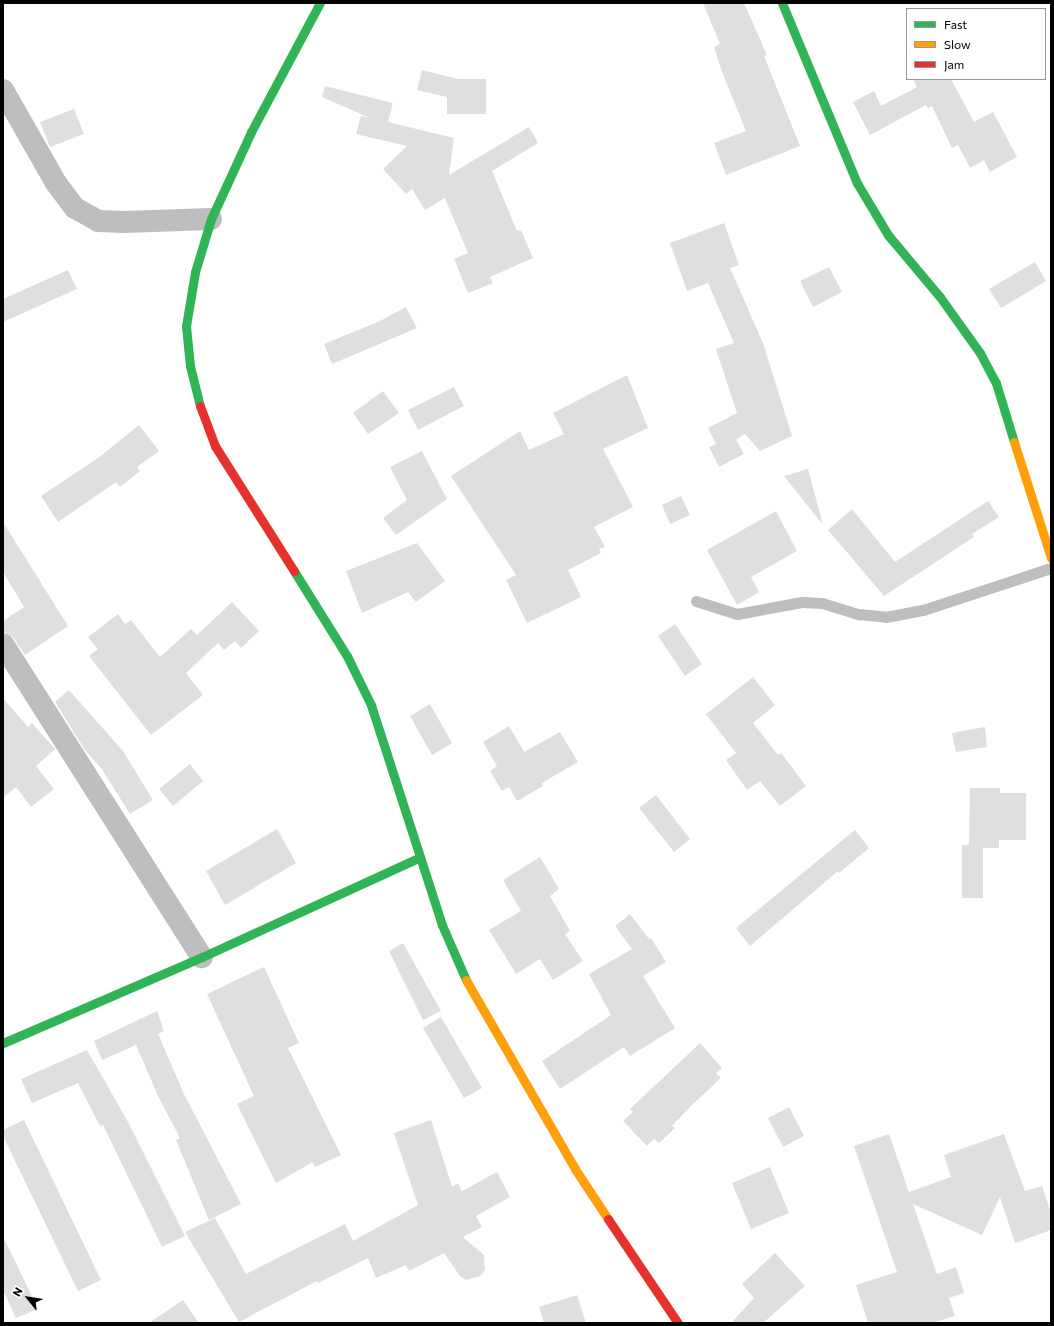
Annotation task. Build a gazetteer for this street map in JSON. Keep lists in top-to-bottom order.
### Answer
{
  "legend": ["Fast", "Slow", "Jam"],
  "north": "top left"
}
